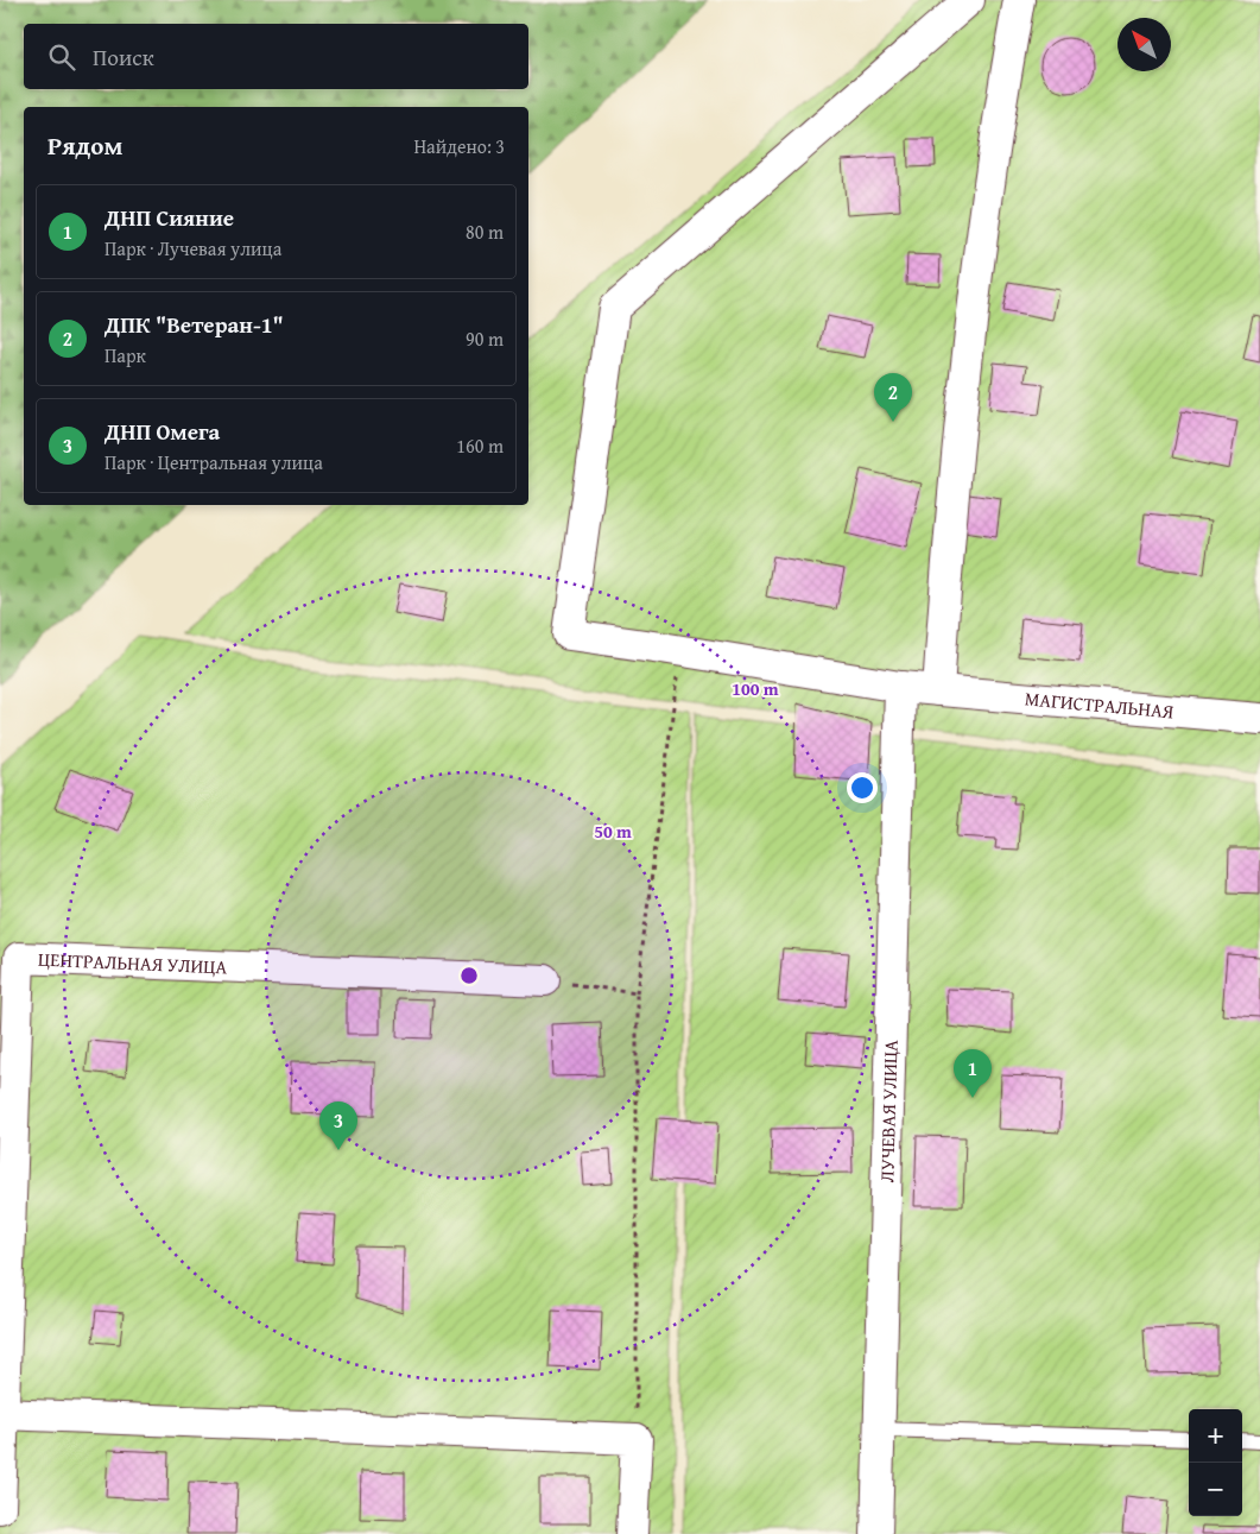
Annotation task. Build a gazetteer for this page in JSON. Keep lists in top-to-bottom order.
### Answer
{
  "streets": {
    "street": ["МАГИСТРАЛЬНАЯ", "ЦЕНТРАЛЬНАЯ УЛИЦА", "ЛУЧЕВАЯ УЛИЦА"]
  },
  "crossings": [
    ["МАГИСТРАЛЬНАЯ", "ЛУЧЕВАЯ УЛИЦА"]
  ],
  "north": "top left",
  "page": {
    "search": "Поиск",
    "heading": ["Рядом", "Найдено: 3"],
    "list": [
      {
        "mark": "1",
        "name": "ДНП Сияние",
        "note": "Парк · Лучевая улица",
        "value": "80 m"
      },
      {
        "mark": "2",
        "name": "ДПК \"Ветеран-1\"",
        "note": "Парк",
        "value": "90 m"
      },
      {
        "mark": "3",
        "name": "ДНП Омега",
        "note": "Парк · Центральная улица",
        "value": "160 m"
      }
    ],
    "pins": ["2", "1", "3"],
    "map_buttons": ["+", "−"]
  },
  "rings": ["100 m", "50 m"]
}
